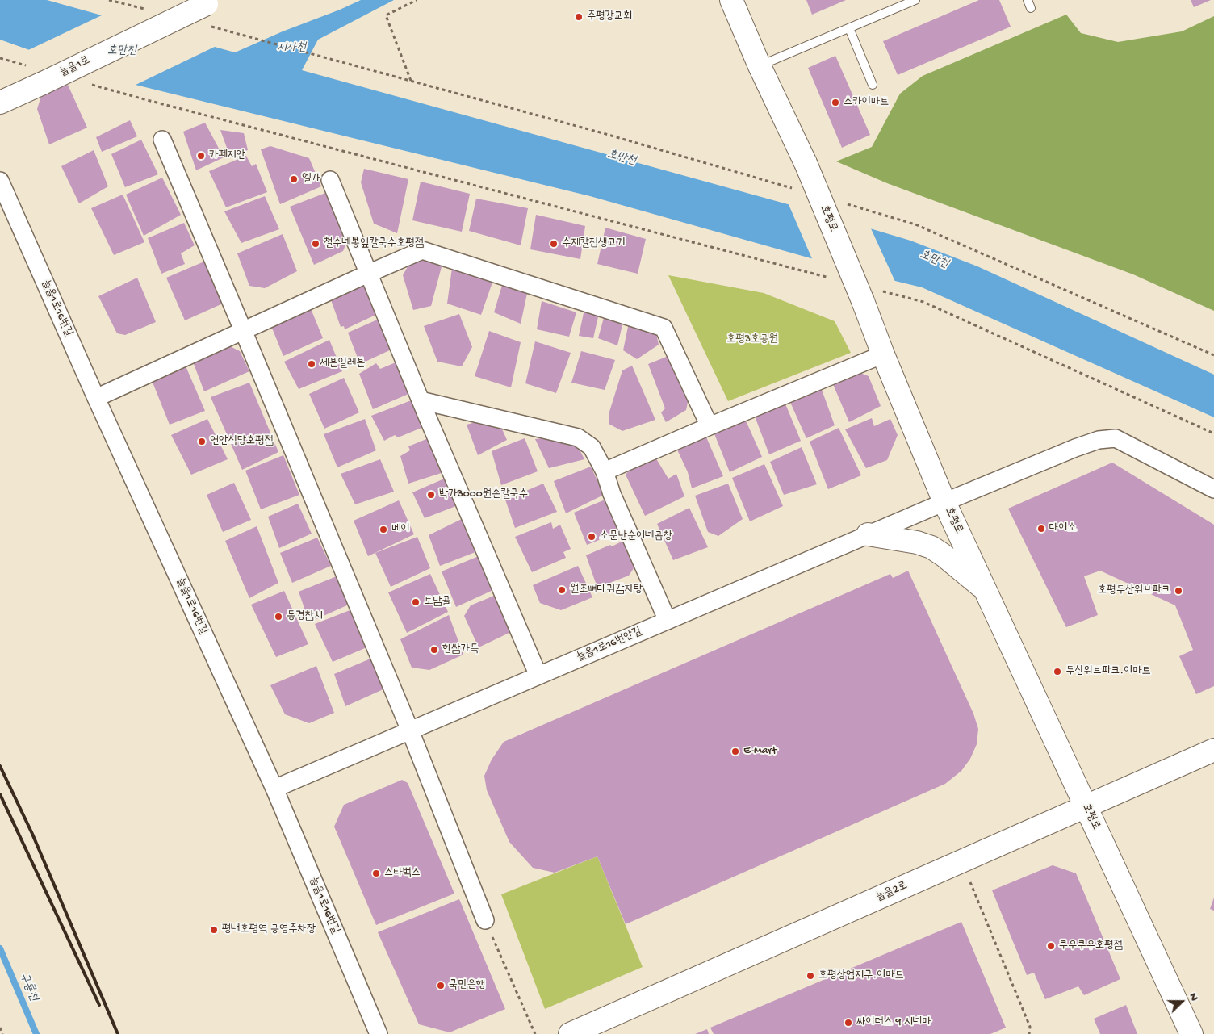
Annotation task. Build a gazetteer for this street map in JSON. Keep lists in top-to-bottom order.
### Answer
{
  "streets": {
    "street": [
      "늘을1로",
      "호평로",
      "늘을1로16번길",
      "늘을1로16번안길",
      "늘을2로"
    ]
  },
  "crossings": [
    ["호평로", "늘을1로16번안길"],
    ["호평로", "늘을2로"],
    ["늘을1로16번길", "늘을1로16번안길"]
  ],
  "water": ["지사천", "호만천", "구룡천"],
  "parks": ["호평3호공원"],
  "places": [
    "주평강교회",
    "스카이마트",
    "카페지안",
    "엘가",
    "철수네뽕잎칼국수호평점",
    "수제칼집생고기",
    "세븐일레븐",
    "연안식당호평점",
    "박가3000원손칼국수",
    "다이소",
    "메이",
    "소문난순이네곱창",
    "원조뼈다귀감자탕",
    "호평두산위브파크",
    "토담골",
    "동경참치",
    "한쌈가득",
    "두산위브파크.이마트",
    "E-Mart",
    "스타벅스",
    "평내호평역 공영주차장",
    "쿠우쿠우호평점",
    "호평상업지구.이마트",
    "국민은행",
    "싸이더스 9 시네마"
  ],
  "north": "right"
}
